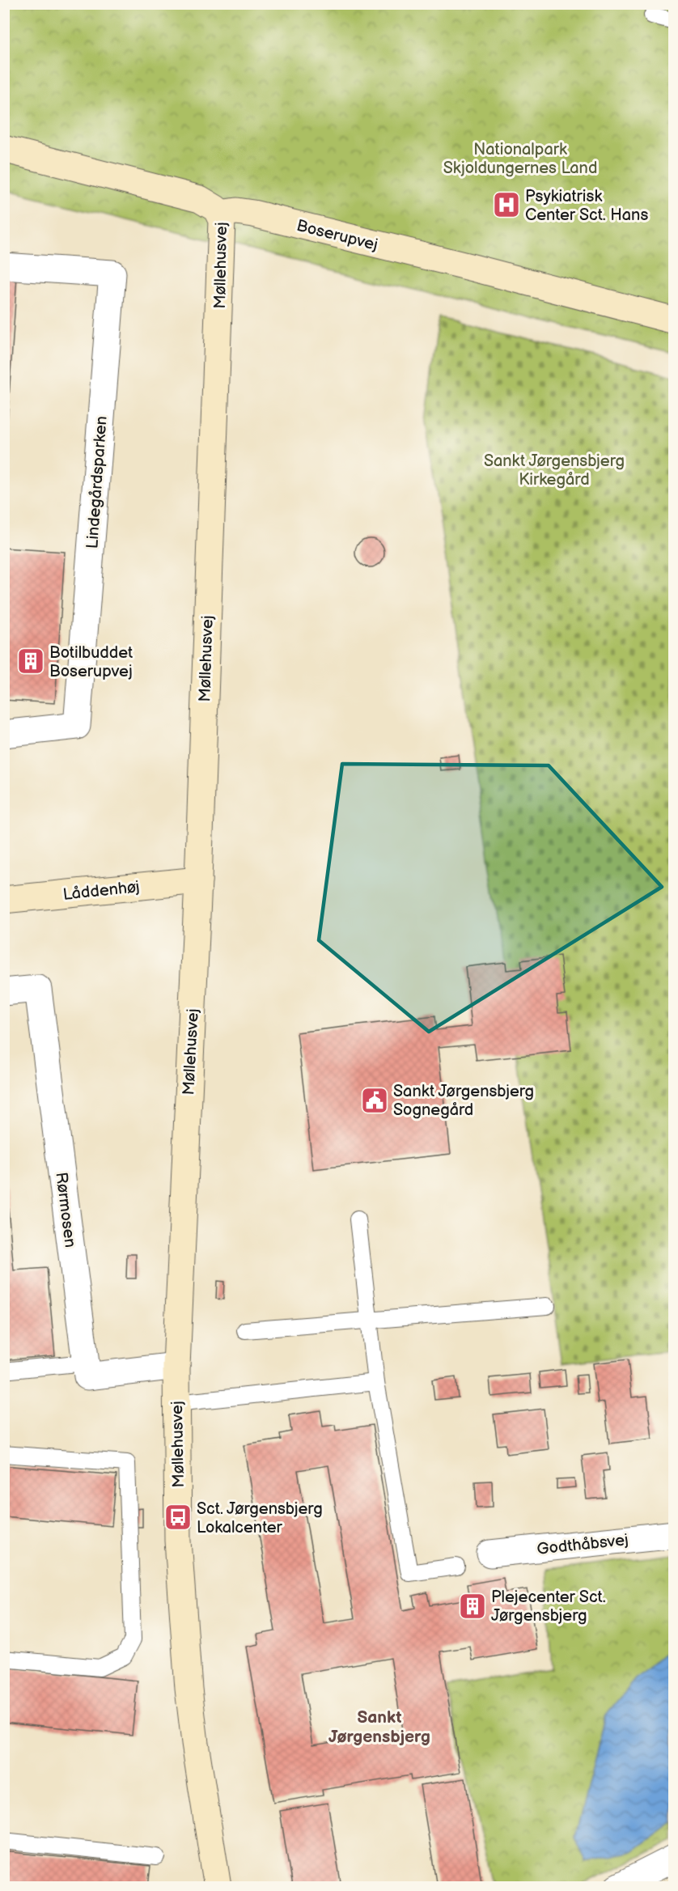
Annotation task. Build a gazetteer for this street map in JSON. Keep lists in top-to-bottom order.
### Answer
{
  "streets": {
    "street": [
      "Boserupvej",
      "Møllehusvej",
      "Lindegårdsparken",
      "Låddenhøj",
      "Rørmosen",
      "Godthåbsvej"
    ]
  },
  "crossings": [
    ["Boserupvej", "Møllehusvej"],
    ["Møllehusvej", "Låddenhøj"]
  ],
  "districts": ["Sankt Jørgensbjerg"],
  "parks": ["Nationalpark Skjoldungernes Land", "Sankt Jørgensbjerg Kirkegård"],
  "places": {
    "hospital": ["Psykiatrisk Center Sct. Hans"],
    "building": ["Botilbuddet Boserupvej", "Plejecenter Sct. Jørgensbjerg"],
    "public building": ["Sankt Jørgensbjerg Sognegård"],
    "bus stop": ["Sct. Jørgensbjerg Lokalcenter"]
  }
}
